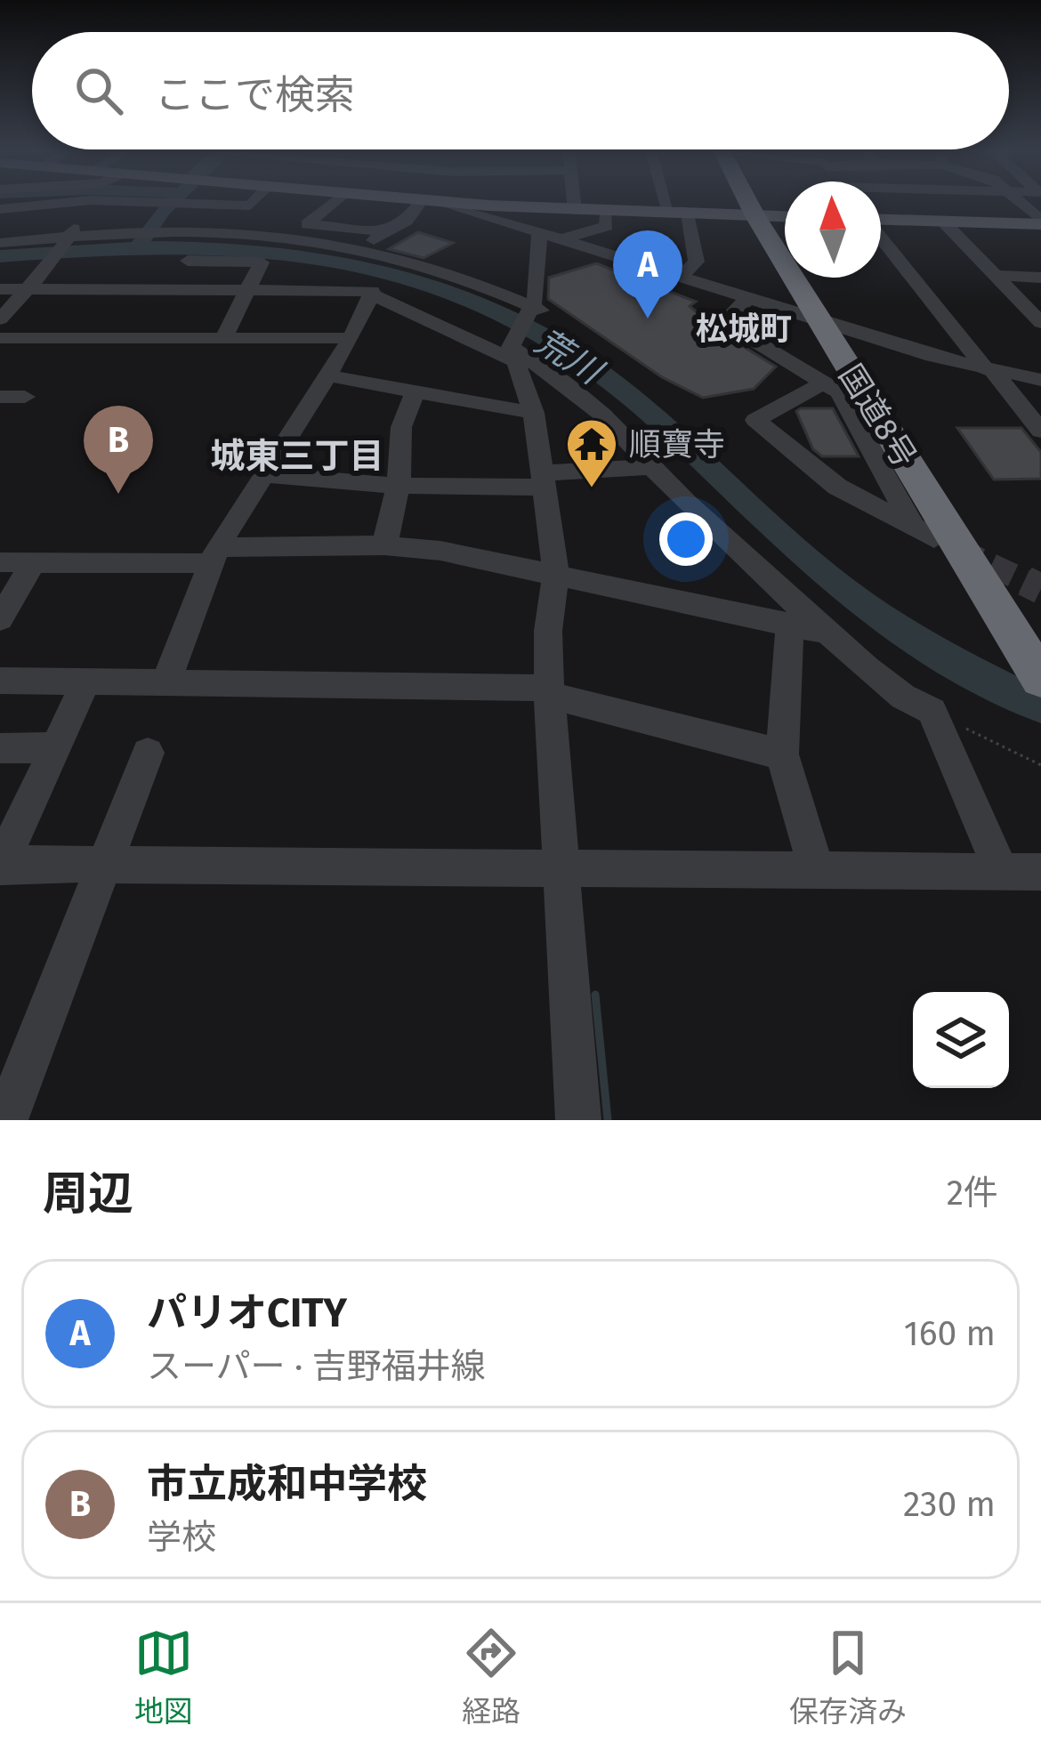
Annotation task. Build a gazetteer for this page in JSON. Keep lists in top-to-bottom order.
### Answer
{
  "streets": {
    "highway": ["国道8号"]
  },
  "districts": ["松城町", "城東三丁目"],
  "water": ["荒川"],
  "places": {
    "temple": ["順寶寺"]
  },
  "north": "top",
  "page": {
    "search": "ここで検索",
    "pins": ["A", "B"],
    "heading": ["周辺", "2件"],
    "list": [
      {
        "mark": "A",
        "name": "パリオCITY",
        "note": "スーパー · 吉野福井線",
        "value": "160 m"
      },
      {
        "mark": "B",
        "name": "市立成和中学校",
        "note": "学校",
        "value": "230 m"
      }
    ],
    "nav": ["地図", "経路", "保存済み"]
  }
}
